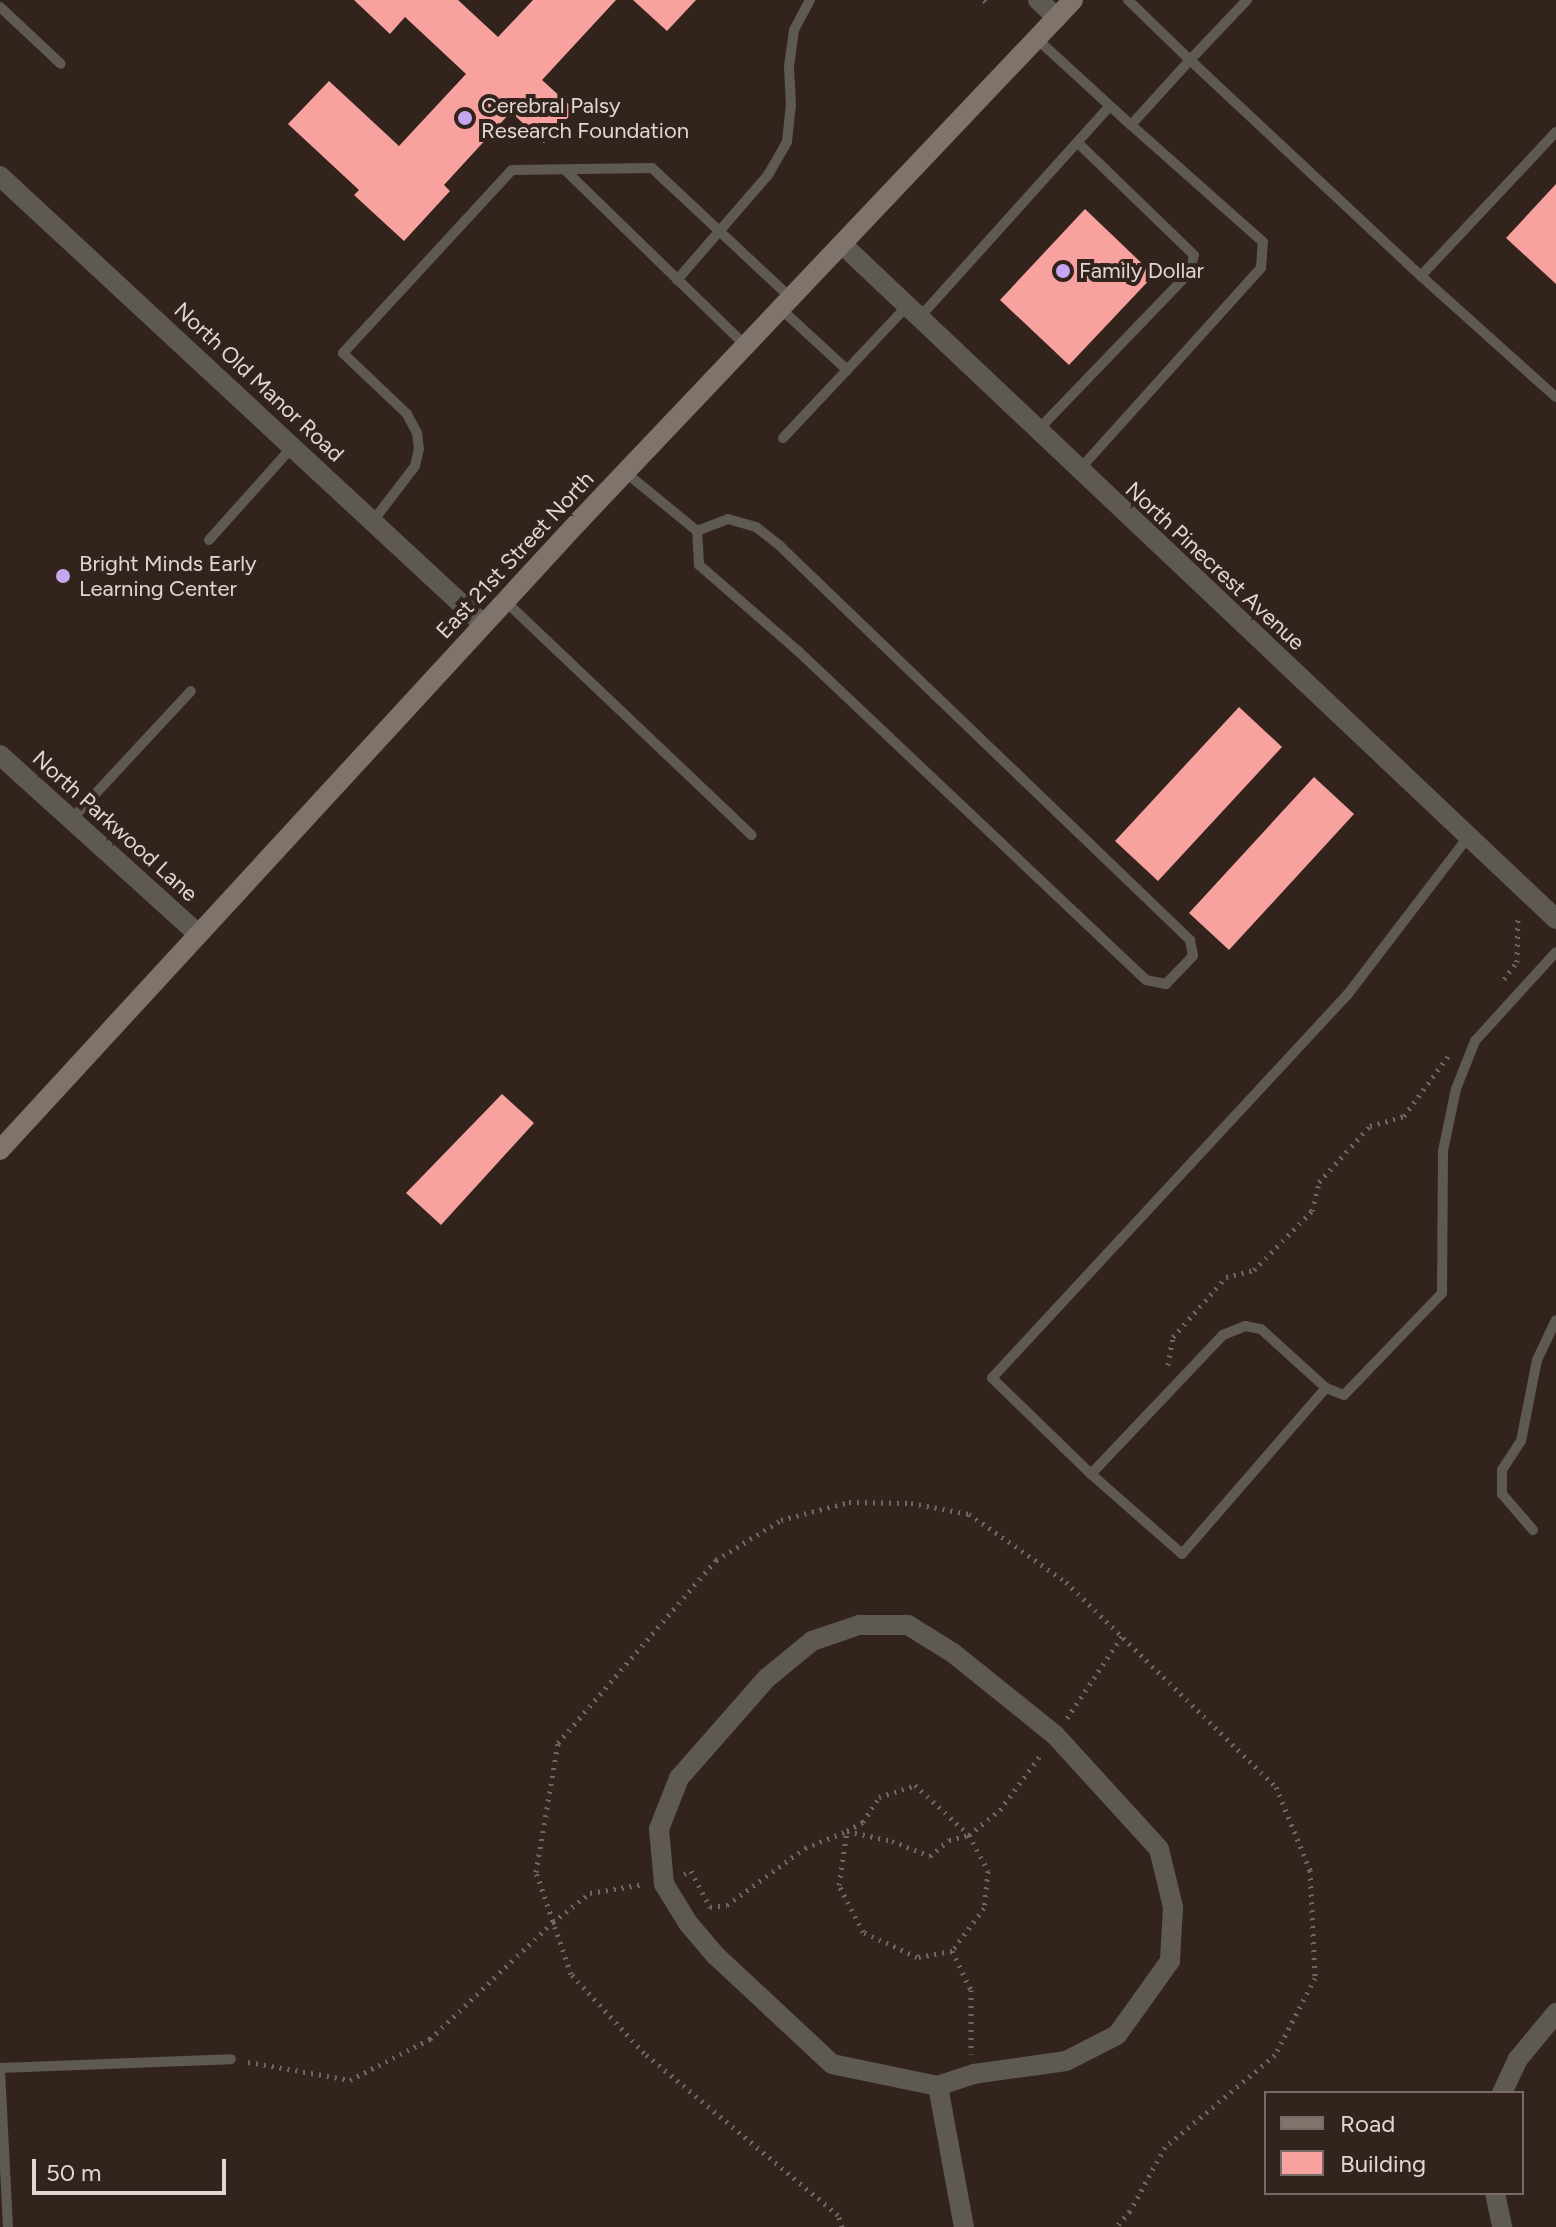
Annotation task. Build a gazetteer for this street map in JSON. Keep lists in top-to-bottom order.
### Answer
{
  "streets": {
    "main road": ["East 21st Street North"],
    "street": ["North Old Manor Road", "North Pinecrest Avenue", "North Parkwood Lane"]
  },
  "crossings": [
    ["North Old Manor Road", "East 21st Street North"],
    ["East 21st Street North", "North Pinecrest Avenue"],
    ["East 21st Street North", "North Parkwood Lane"]
  ],
  "places": ["Cerebral Palsy Research Foundation", "Family Dollar", "Bright Minds Early Learning Center"],
  "legend": ["Road", "Building"],
  "scale_bar": "50 m"
}
